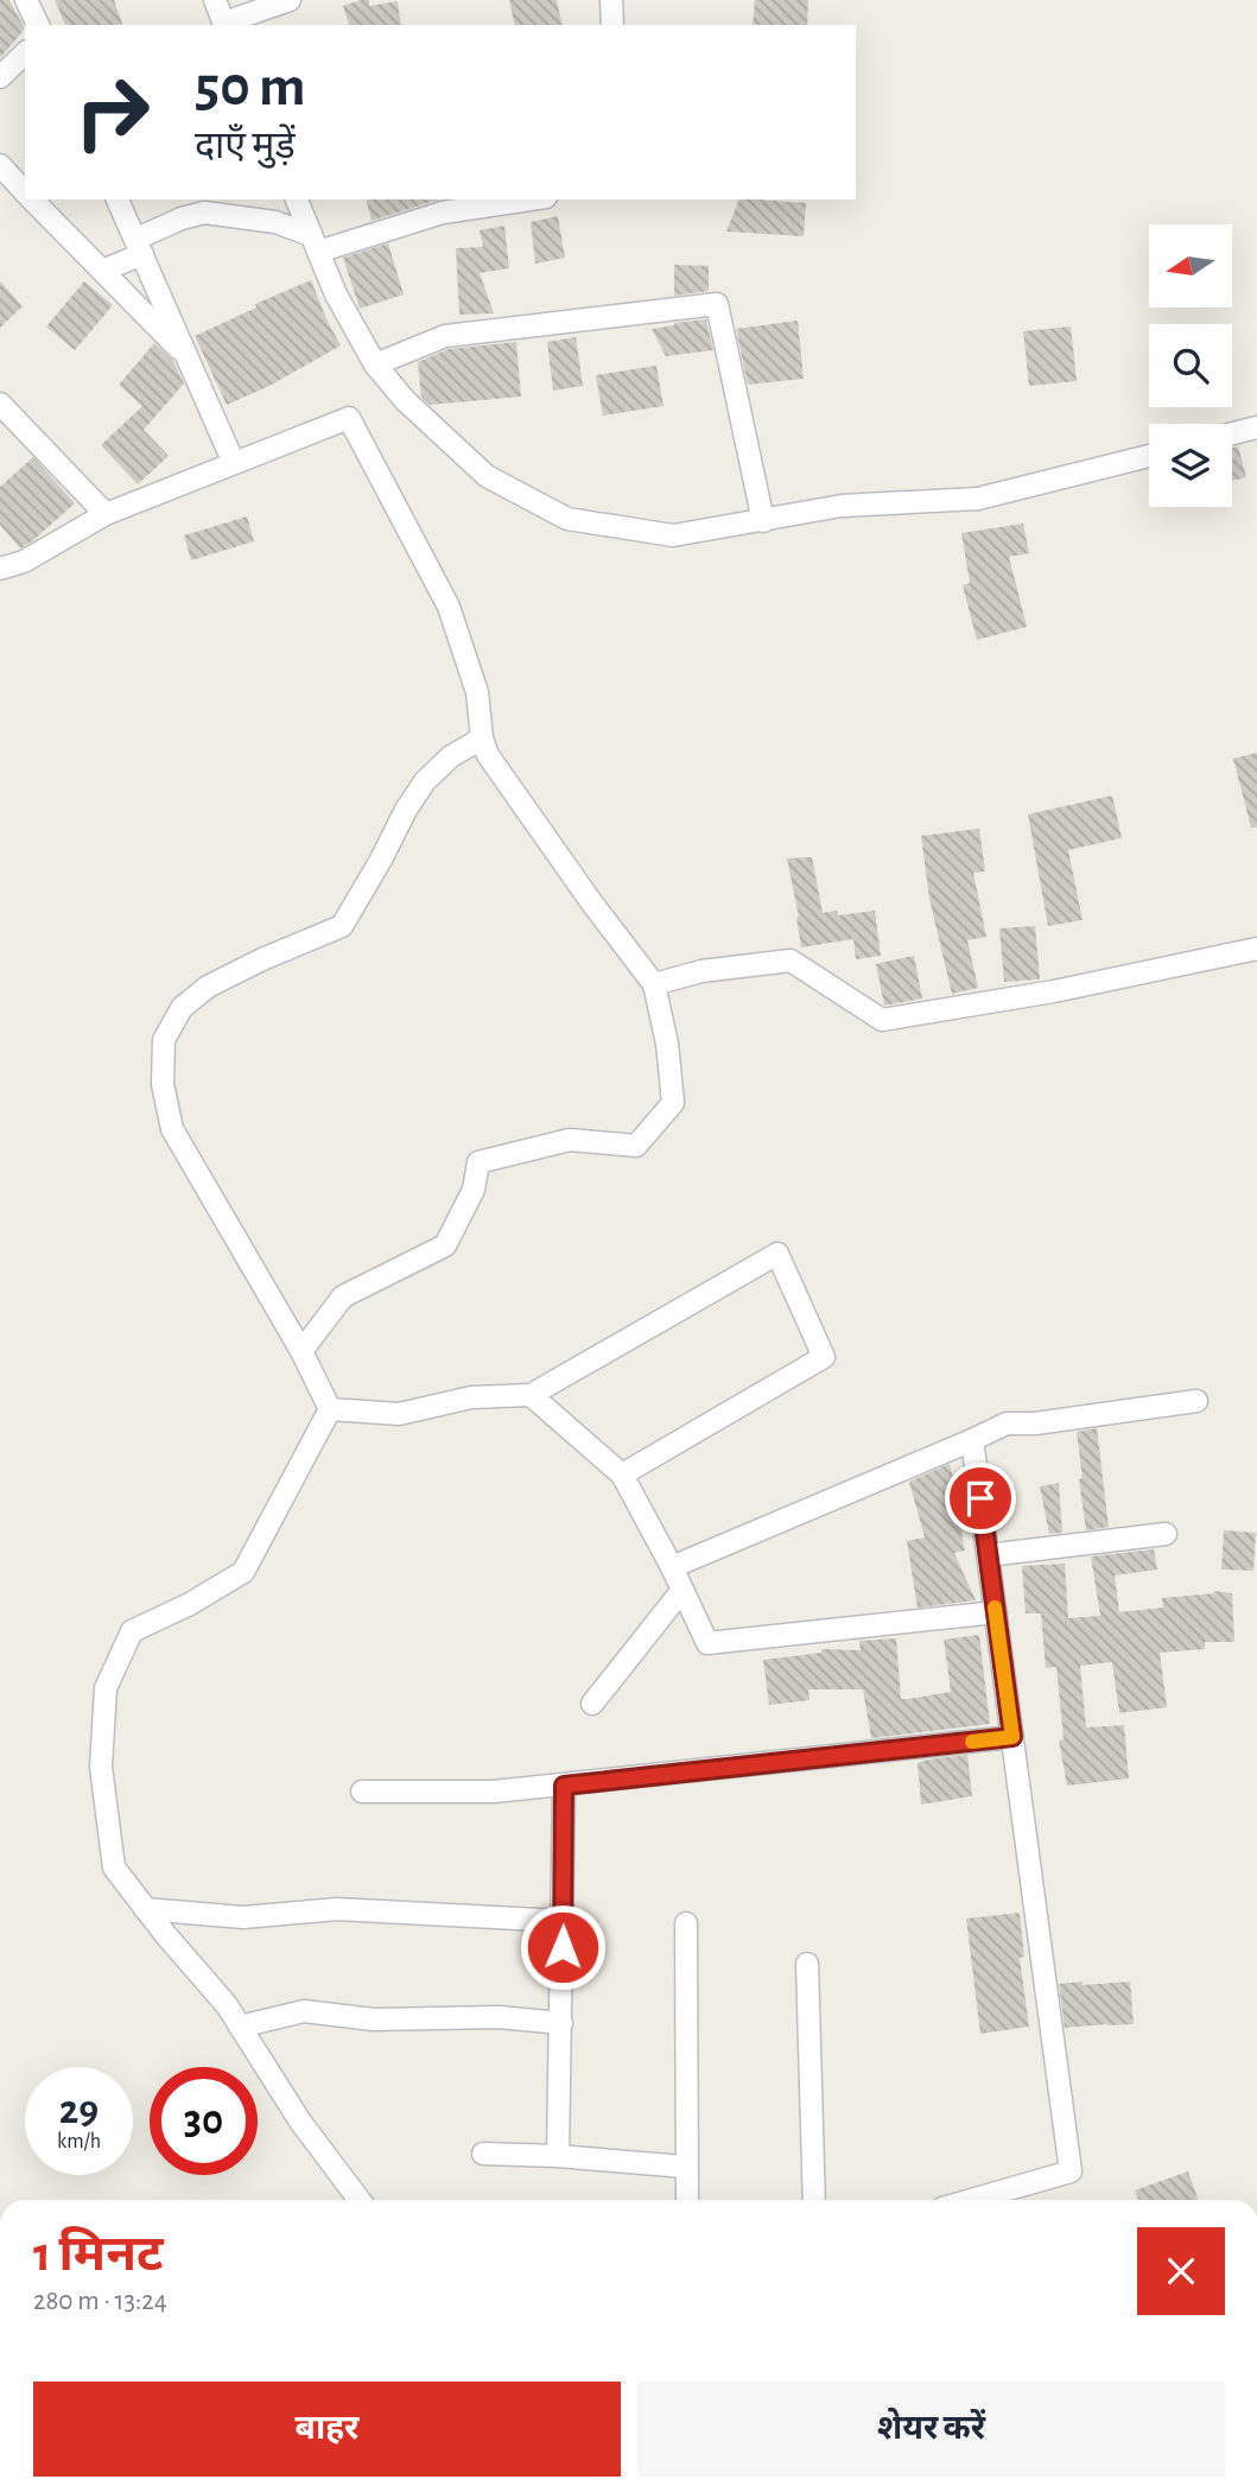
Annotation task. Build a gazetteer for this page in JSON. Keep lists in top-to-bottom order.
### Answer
{
  "north": "left",
  "page": {
    "turn": ["50 m", "दाएँ मुड़ें"],
    "speed": "29 km/h",
    "limit": "30",
    "heading": ["1 मिनट", "280 m · 13:24"],
    "buttons": ["बाहर", "शेयर करें"]
  }
}
